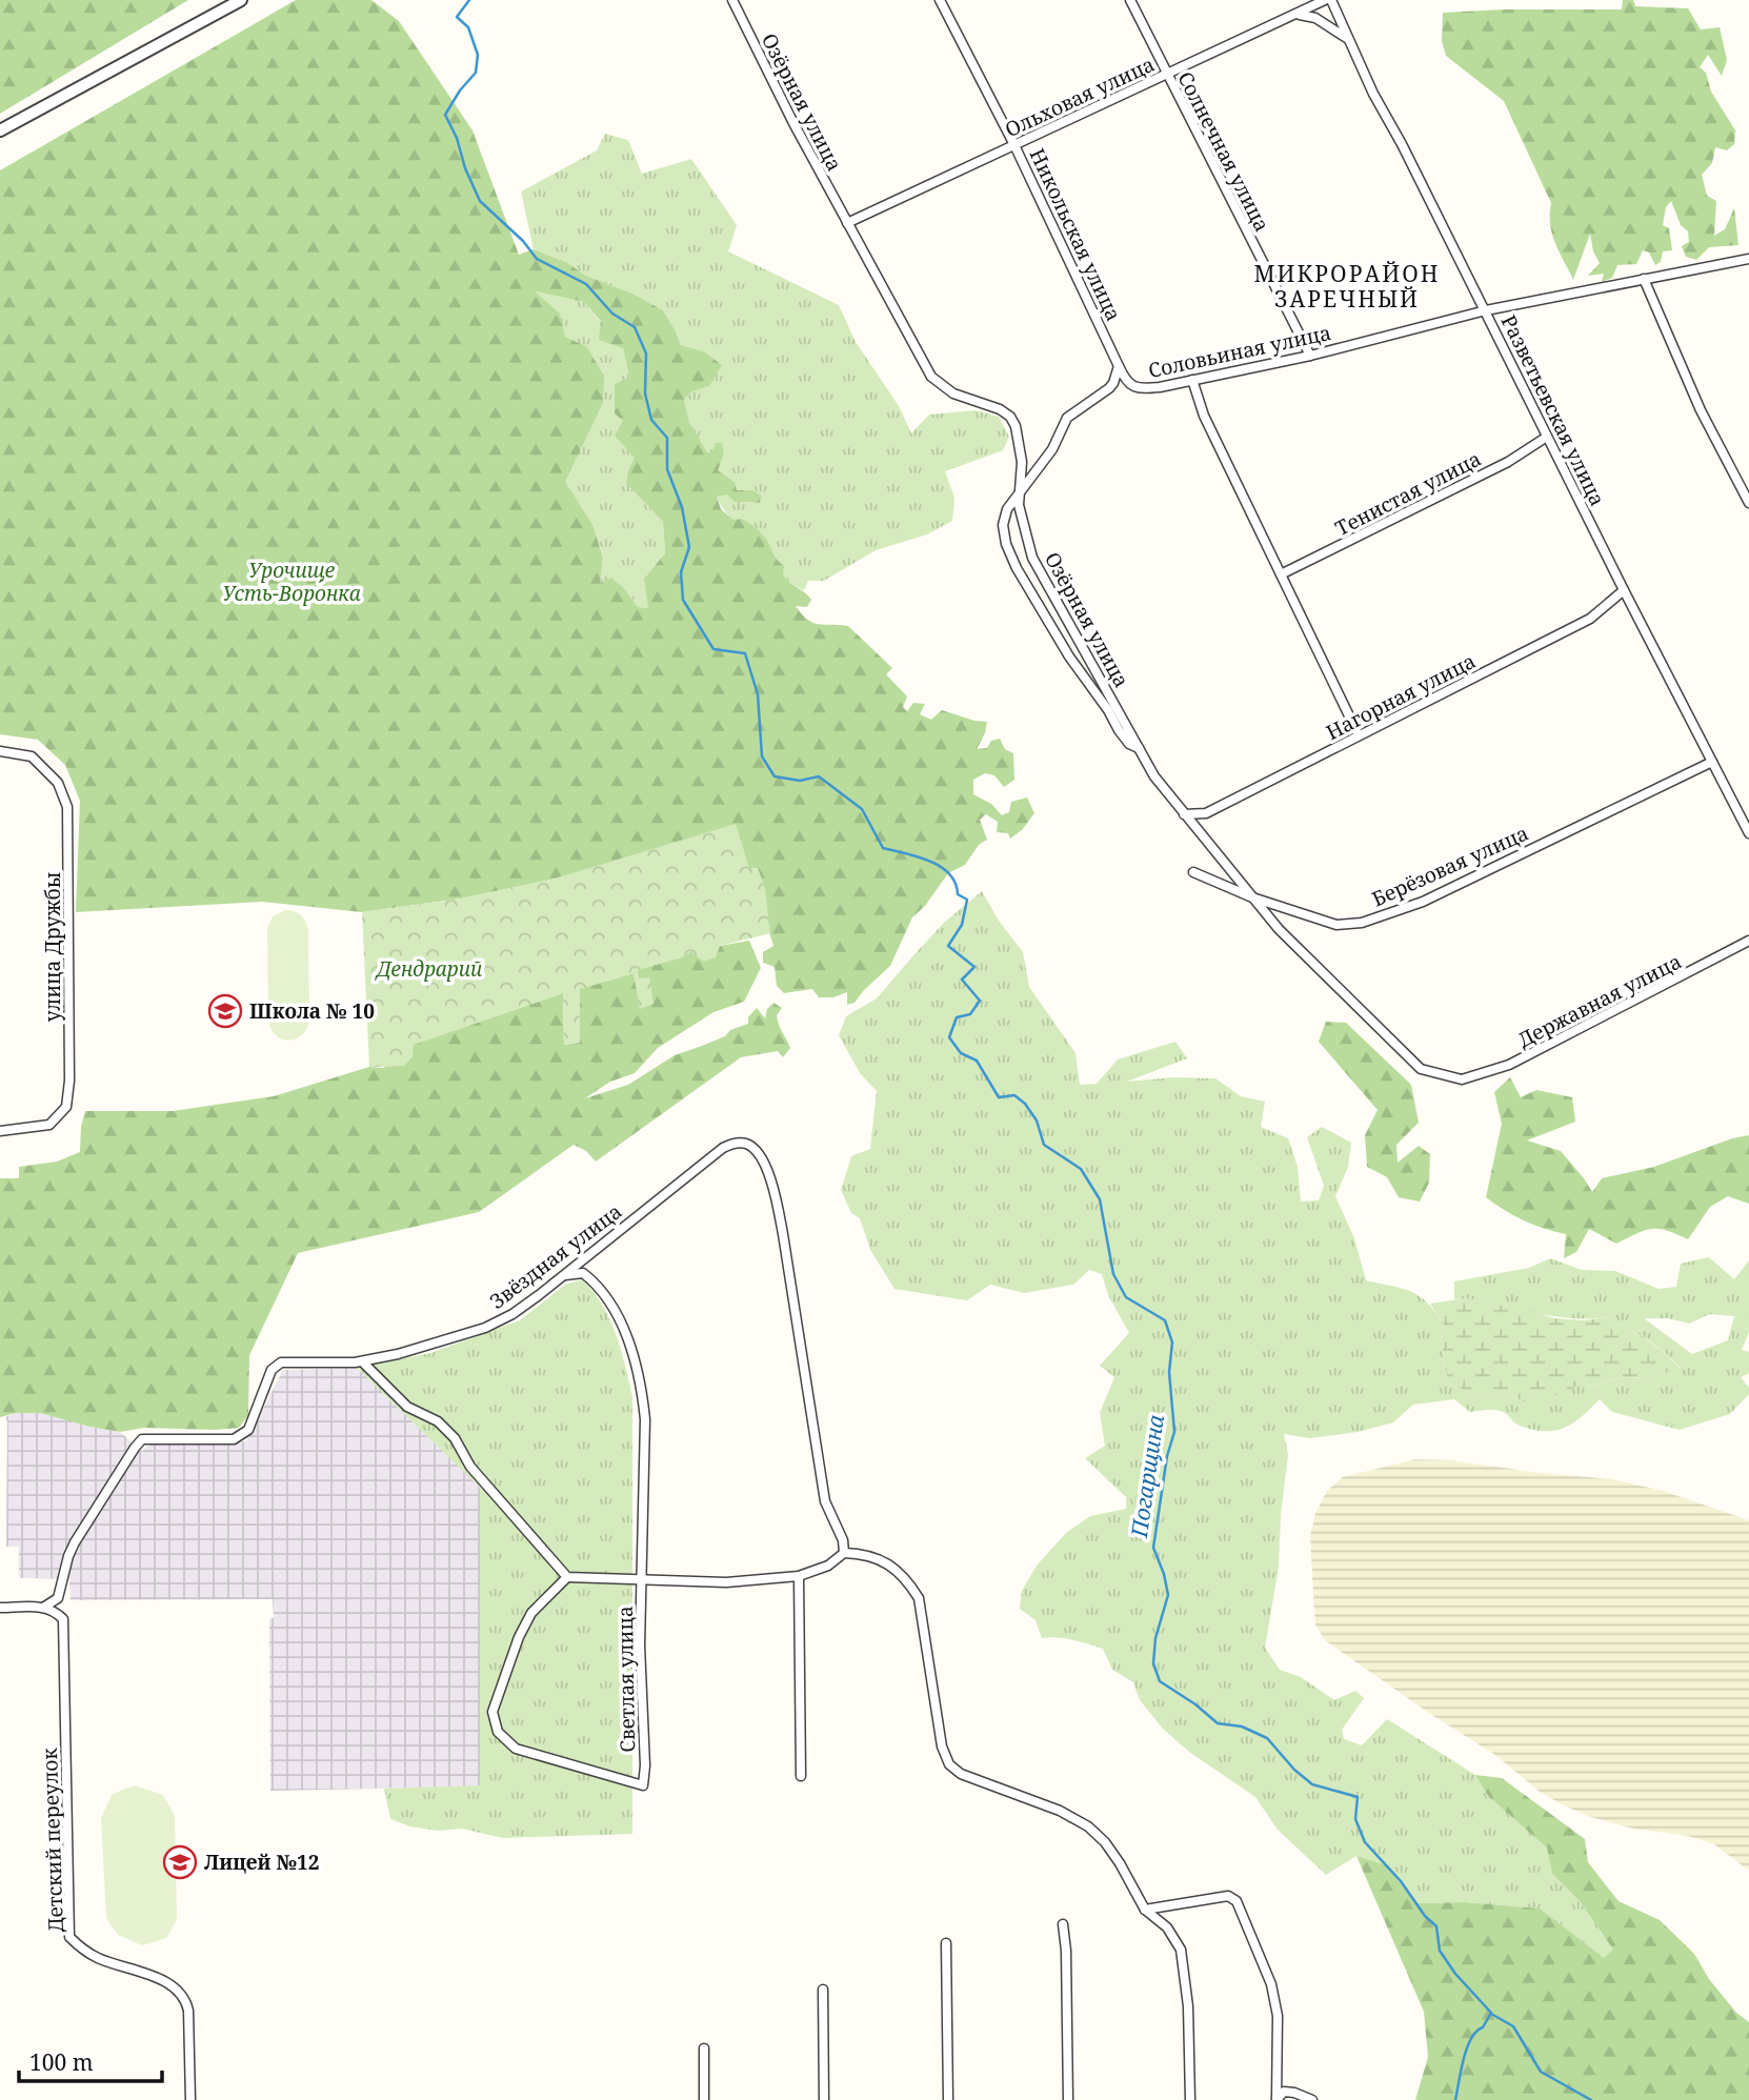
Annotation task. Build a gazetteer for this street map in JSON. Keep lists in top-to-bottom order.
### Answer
{
  "streets": {
    "street": [
      "Ольховая улица",
      "Озёрная улица",
      "Солнечная улица",
      "Никольская улица",
      "Соловьиная улица",
      "Разветьевская улица",
      "Тенистая улица",
      "Нагорная улица",
      "Берёзовая улица",
      "улица Дружбы",
      "Державная улица",
      "Звёздная улица",
      "Светлая улица",
      "Детский переулок"
    ]
  },
  "crossings": [
    ["Ольховая улица", "Озёрная улица"],
    ["Ольховая улица", "Солнечная улица"],
    ["Ольховая улица", "Никольская улица"],
    ["Озёрная улица", "Соловьиная улица"],
    ["Озёрная улица", "Нагорная улица"],
    ["Озёрная улица", "Берёзовая улица"],
    ["Озёрная улица", "Державная улица"],
    ["Солнечная улица", "Соловьиная улица"],
    ["Никольская улица", "Соловьиная улица"],
    ["Соловьиная улица", "Разветьевская улица"],
    ["Разветьевская улица", "Тенистая улица"],
    ["Разветьевская улица", "Нагорная улица"],
    ["Разветьевская улица", "Берёзовая улица"],
    ["Звёздная улица", "Светлая улица"],
    ["Звёздная улица", "Детский переулок"]
  ],
  "districts": ["МИКРОРАЙОН ЗАРЕЧНЫЙ"],
  "water": ["Погарщина"],
  "parks": ["Урочище Усть-Воронка", "Дендрарий"],
  "places": {
    "school or university": ["Школа № 10", "Лицей №12"]
  },
  "scale_bar": "100 m"
}
